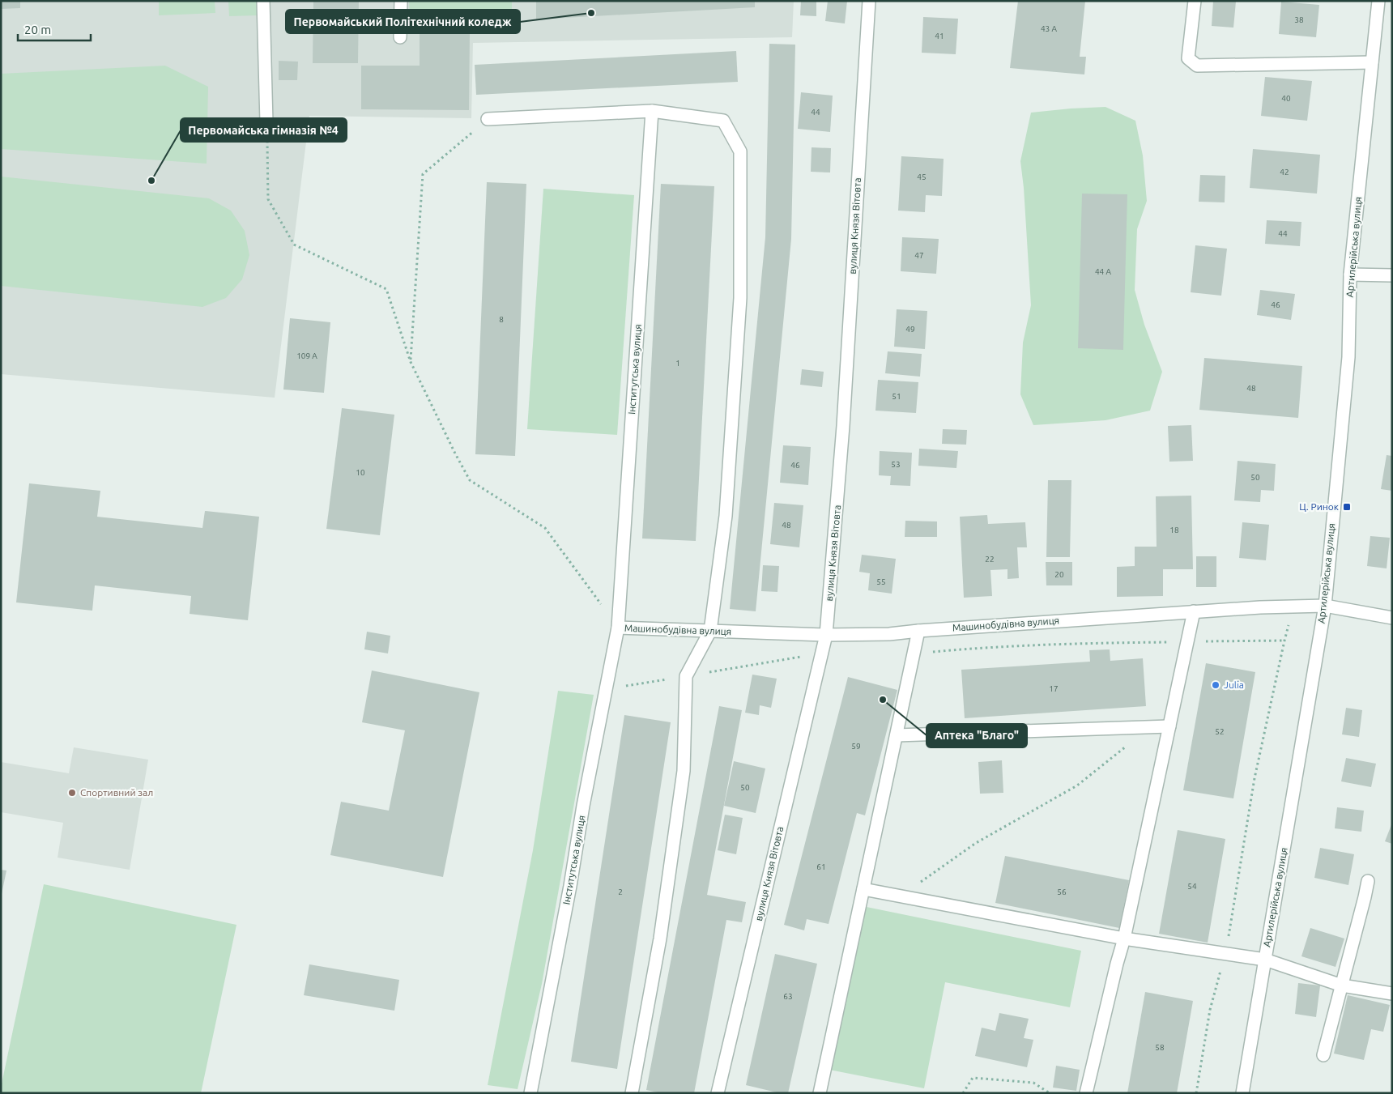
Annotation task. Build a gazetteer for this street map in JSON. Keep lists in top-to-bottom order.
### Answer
{
  "streets": {
    "street": [
      "вулиця Князя Вітовта",
      "Артилерійська вулиця",
      "Інститутська вулиця",
      "Машинобудівна вулиця"
    ]
  },
  "crossings": [
    ["вулиця Князя Вітовта", "Машинобудівна вулиця"],
    ["Артилерійська вулиця", "Машинобудівна вулиця"],
    ["Інститутська вулиця", "Машинобудівна вулиця"]
  ],
  "places": {
    "other": [
      "Первомайський Політехнічний коледж",
      "Первомайська гімназія №4",
      "Julia",
      "Аптека \"Благо\"",
      "Спортивний зал"
    ],
    "transit": ["Ц. Ринок"]
  },
  "house_numbers": [
    "38",
    "43 А",
    "41",
    "40",
    "44",
    "42",
    "45",
    "44",
    "47",
    "44 А",
    "46",
    "8",
    "49",
    "109 А",
    "1",
    "48",
    "51",
    "53",
    "46",
    "10",
    "50",
    "48",
    "18",
    "22",
    "20",
    "55",
    "17",
    "52",
    "59",
    "50",
    "61",
    "54",
    "2",
    "56",
    "63",
    "58"
  ],
  "scale_bar": "20 m"
}
